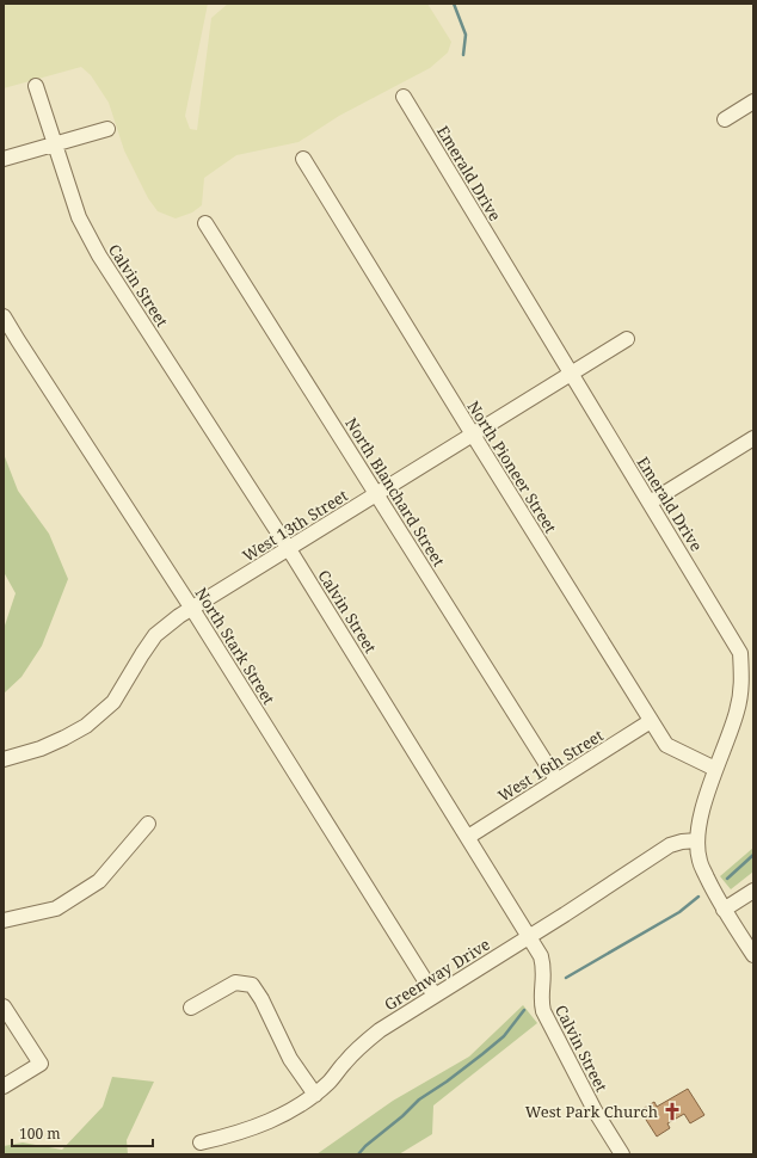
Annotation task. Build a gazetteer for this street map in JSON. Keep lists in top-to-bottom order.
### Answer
{
  "streets": {
    "street": [
      "Emerald Drive",
      "Calvin Street",
      "North Pioneer Street",
      "North Blanchard Street",
      "West 13th Street",
      "North Stark Street",
      "West 16th Street",
      "Greenway Drive"
    ]
  },
  "crossings": [
    ["Emerald Drive", "North Pioneer Street"],
    ["Emerald Drive", "West 13th Street"],
    ["Emerald Drive", "Greenway Drive"],
    ["Calvin Street", "West 13th Street"],
    ["Calvin Street", "West 16th Street"],
    ["Calvin Street", "Greenway Drive"],
    ["North Pioneer Street", "West 13th Street"],
    ["North Pioneer Street", "West 16th Street"],
    ["North Blanchard Street", "West 13th Street"],
    ["North Blanchard Street", "West 16th Street"],
    ["West 13th Street", "North Stark Street"],
    ["North Stark Street", "Greenway Drive"]
  ],
  "places": {
    "church": ["West Park Church"]
  },
  "scale_bar": "100 m"
}
